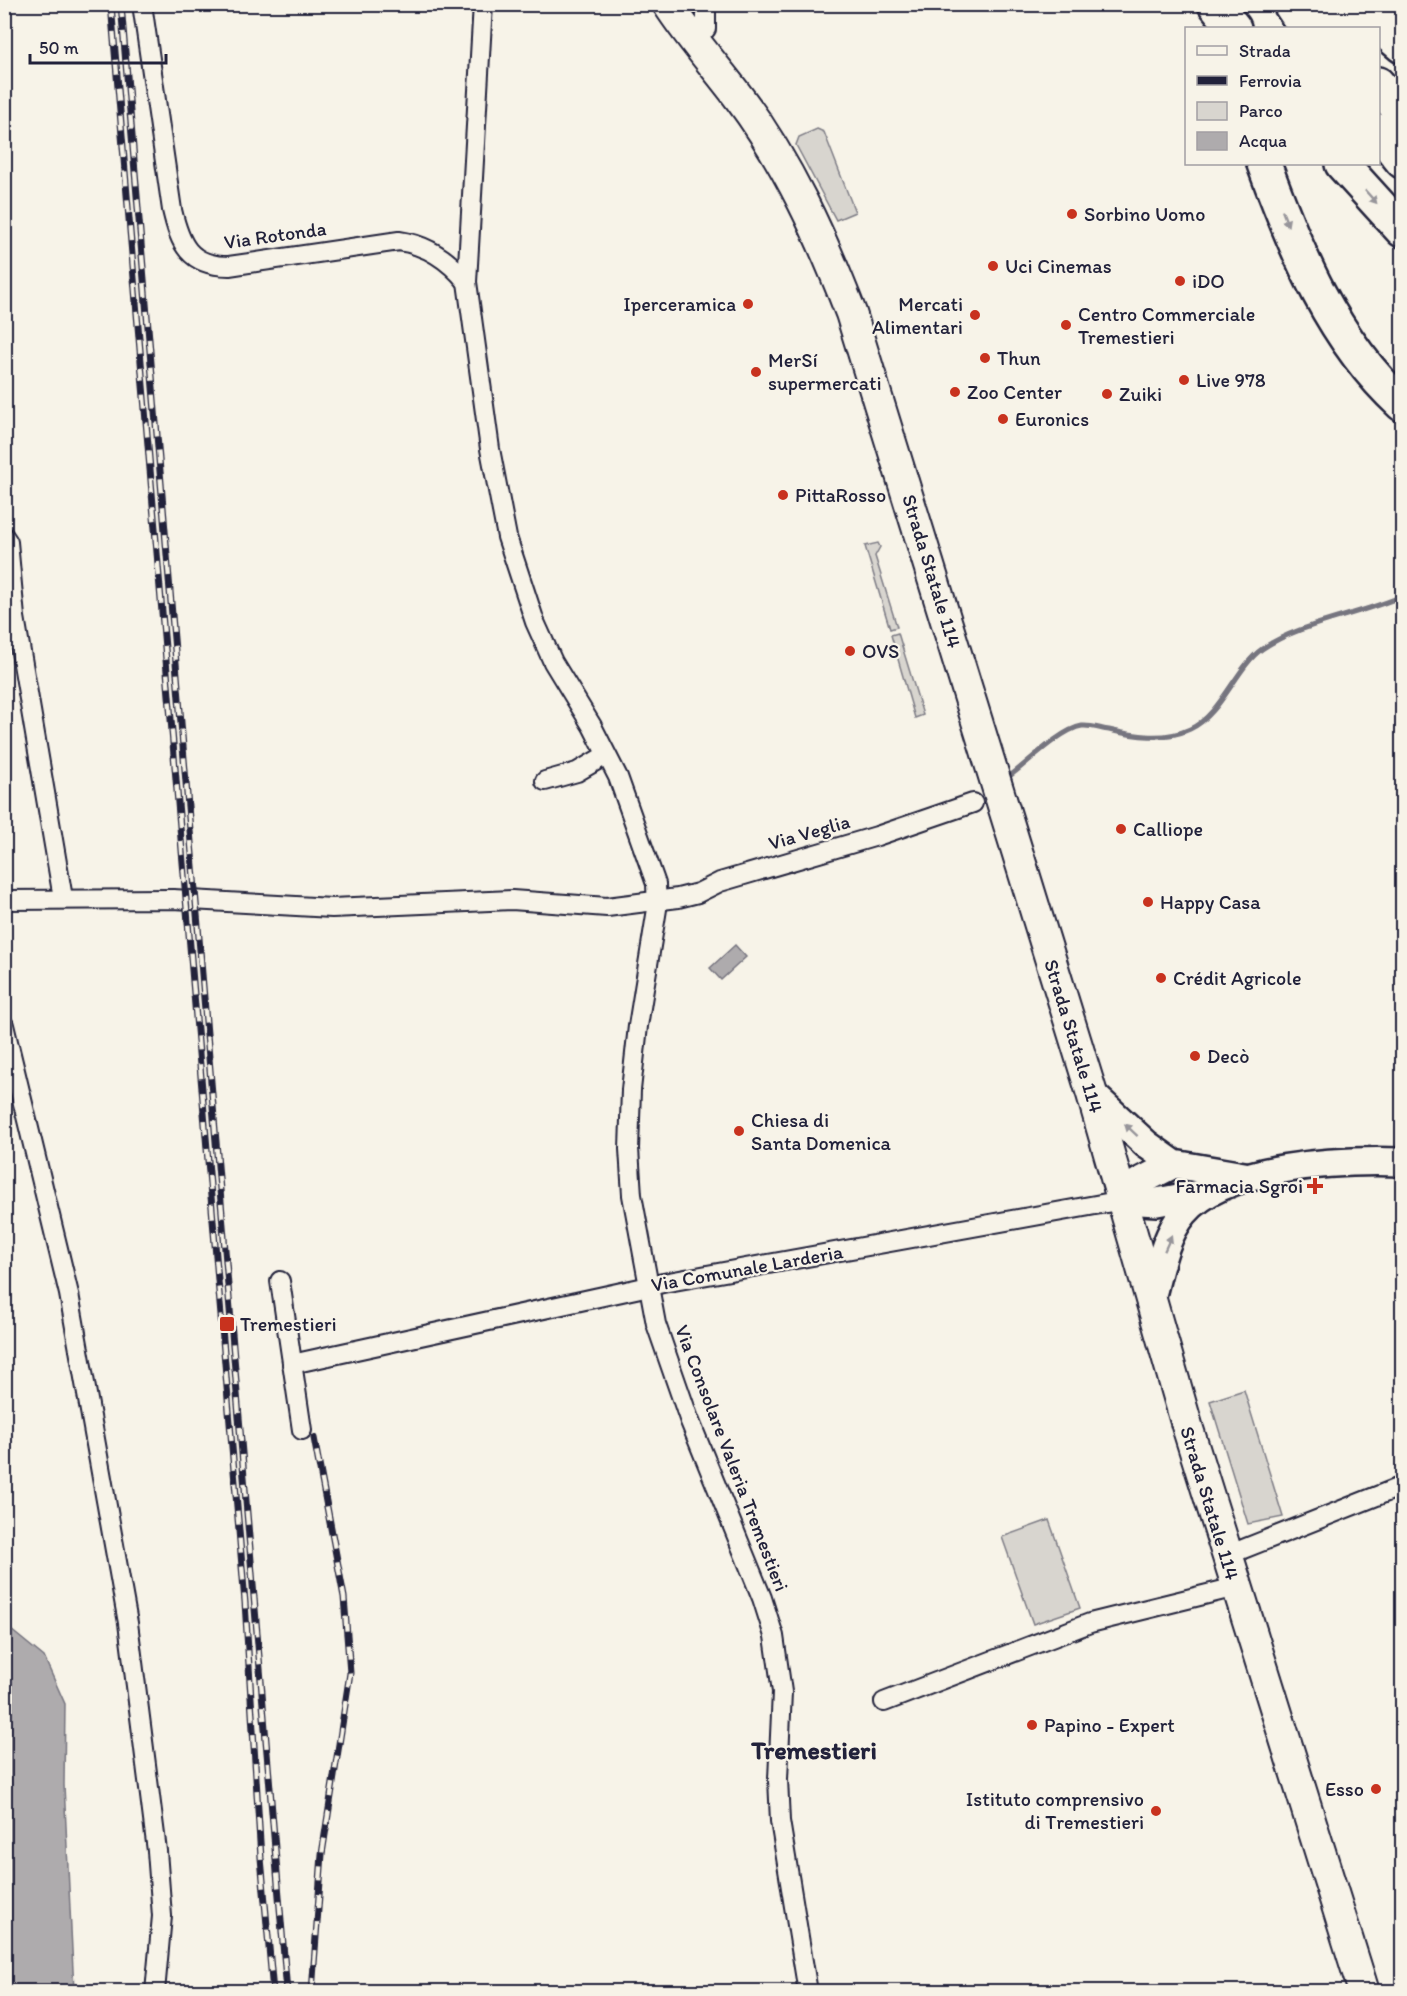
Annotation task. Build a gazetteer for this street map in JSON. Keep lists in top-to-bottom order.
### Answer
{
  "streets": {
    "main road": ["Strada Statale 114"],
    "street": [
      "Via Rotonda",
      "Via Veglia",
      "Via Comunale Larderia",
      "Via Consolare Valeria Tremestieri"
    ]
  },
  "crossings": [
    ["Via Rotonda", "Via Consolare Valeria Tremestieri"],
    ["Strada Statale 114", "Via Comunale Larderia"],
    ["Via Veglia", "Via Consolare Valeria Tremestieri"],
    ["Via Comunale Larderia", "Via Consolare Valeria Tremestieri"]
  ],
  "districts": ["Tremestieri"],
  "places": {
    "other": [
      "Sorbino Uomo",
      "Uci Cinemas",
      "iDO",
      "Iperceramica",
      "Mercati Alimentari",
      "Centro Commerciale Tremestieri",
      "Thun",
      "MerSí supermercati",
      "Live 978",
      "Zoo Center",
      "Zuiki",
      "Euronics",
      "PittaRosso",
      "OVS",
      "Calliope",
      "Happy Casa",
      "Crédit Agricole",
      "Decò",
      "Chiesa di Santa Domenica",
      "Papino - Expert",
      "Esso",
      "Istituto comprensivo di Tremestieri"
    ],
    "health": ["Farmacia Sgroi"],
    "transit": ["Tremestieri"]
  },
  "legend": [
    "Strada",
    "Ferrovia",
    "Parco",
    "Acqua"
  ],
  "scale_bar": "50 m"
}
